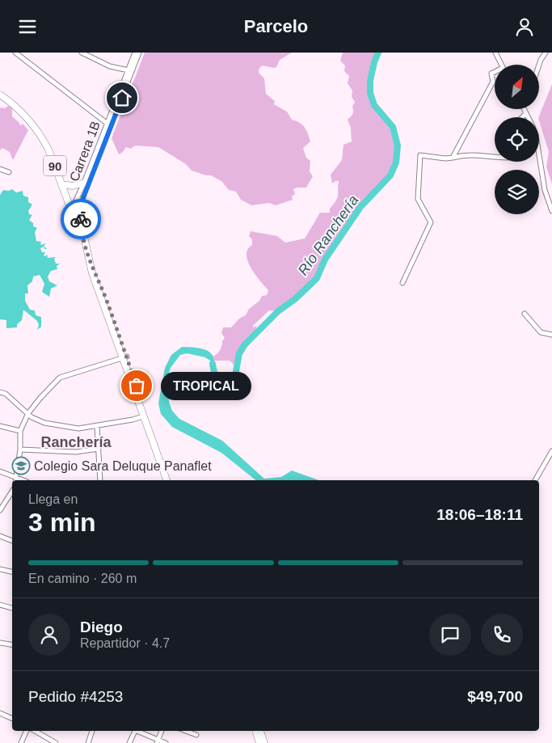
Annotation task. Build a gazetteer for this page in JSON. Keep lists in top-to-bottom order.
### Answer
{
  "streets": {
    "highway": ["90"],
    "street": ["Carrera 1B"]
  },
  "crossings": [
    ["Carrera 1B", "90"]
  ],
  "districts": ["Ranchería"],
  "water": ["Río Ranchería"],
  "places": {
    "other": ["TROPICAL"],
    "school or university": ["Colegio Sara Deluque Panaflet"]
  },
  "north": "top right",
  "page": {
    "header": "Parcelo",
    "bubble": "TROPICAL",
    "heading": ["3 min", "Llega en", "18:06–18:11"],
    "panel": [
      "Diego",
      "Repartidor · 4.7",
      "Pedido #4253",
      "$49,700"
    ],
    "bar": "En camino · 260 m"
  }
}
